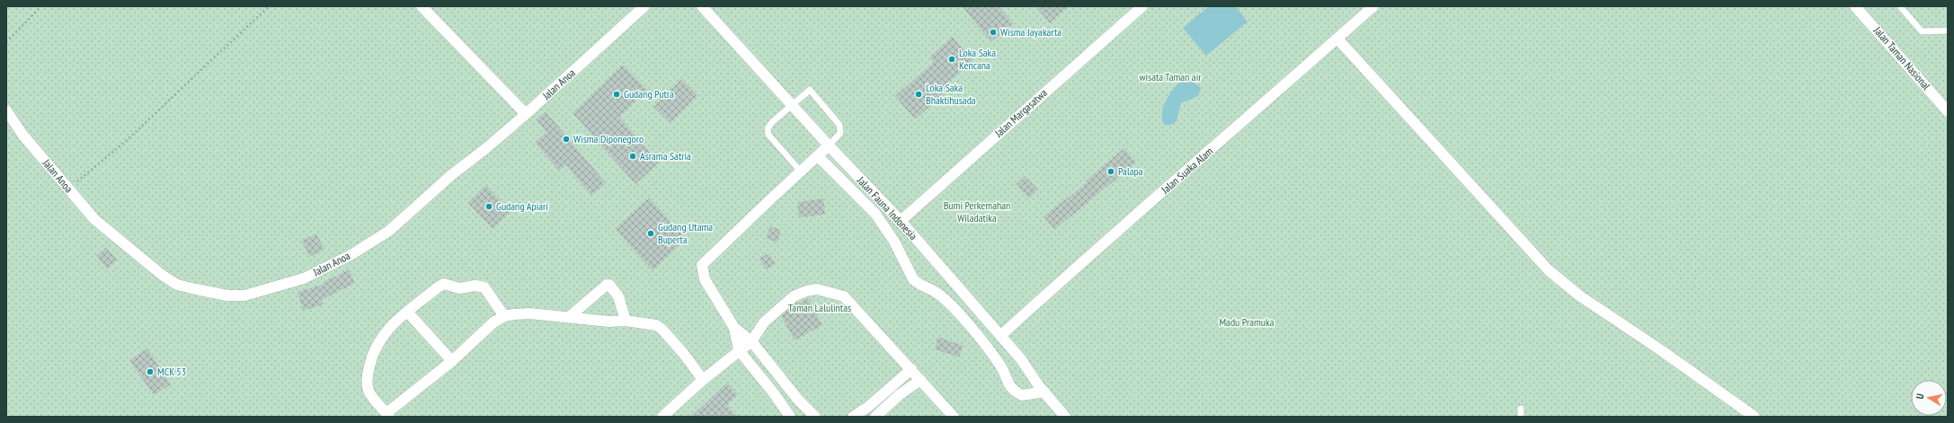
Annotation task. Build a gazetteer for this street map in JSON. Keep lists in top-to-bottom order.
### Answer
{
  "streets": {
    "street": [
      "Jalan Taman Nasional",
      "Jalan Anoa",
      "Jalan Margasatwa",
      "Jalan Suaka Alam",
      "Jalan Fauna Indonesia"
    ]
  },
  "crossings": [
    ["Jalan Margasatwa", "Jalan Fauna Indonesia"],
    ["Jalan Suaka Alam", "Jalan Fauna Indonesia"]
  ],
  "parks": [
    "wisata Taman air",
    "Bumi Perkemahan Wiladatika",
    "Taman Lalulintas",
    "Madu Pramuka"
  ],
  "places": [
    "Wisma Jayakarta",
    "Loka Saka Kencana",
    "Gudang Putra",
    "Loka Saka Bhaktihusada",
    "Wisma Diponegoro",
    "Asrama Satria",
    "Palapa",
    "Gudang Apiari",
    "Gudang Utama Buperta",
    "MCK 53"
  ],
  "north": "left"
}
